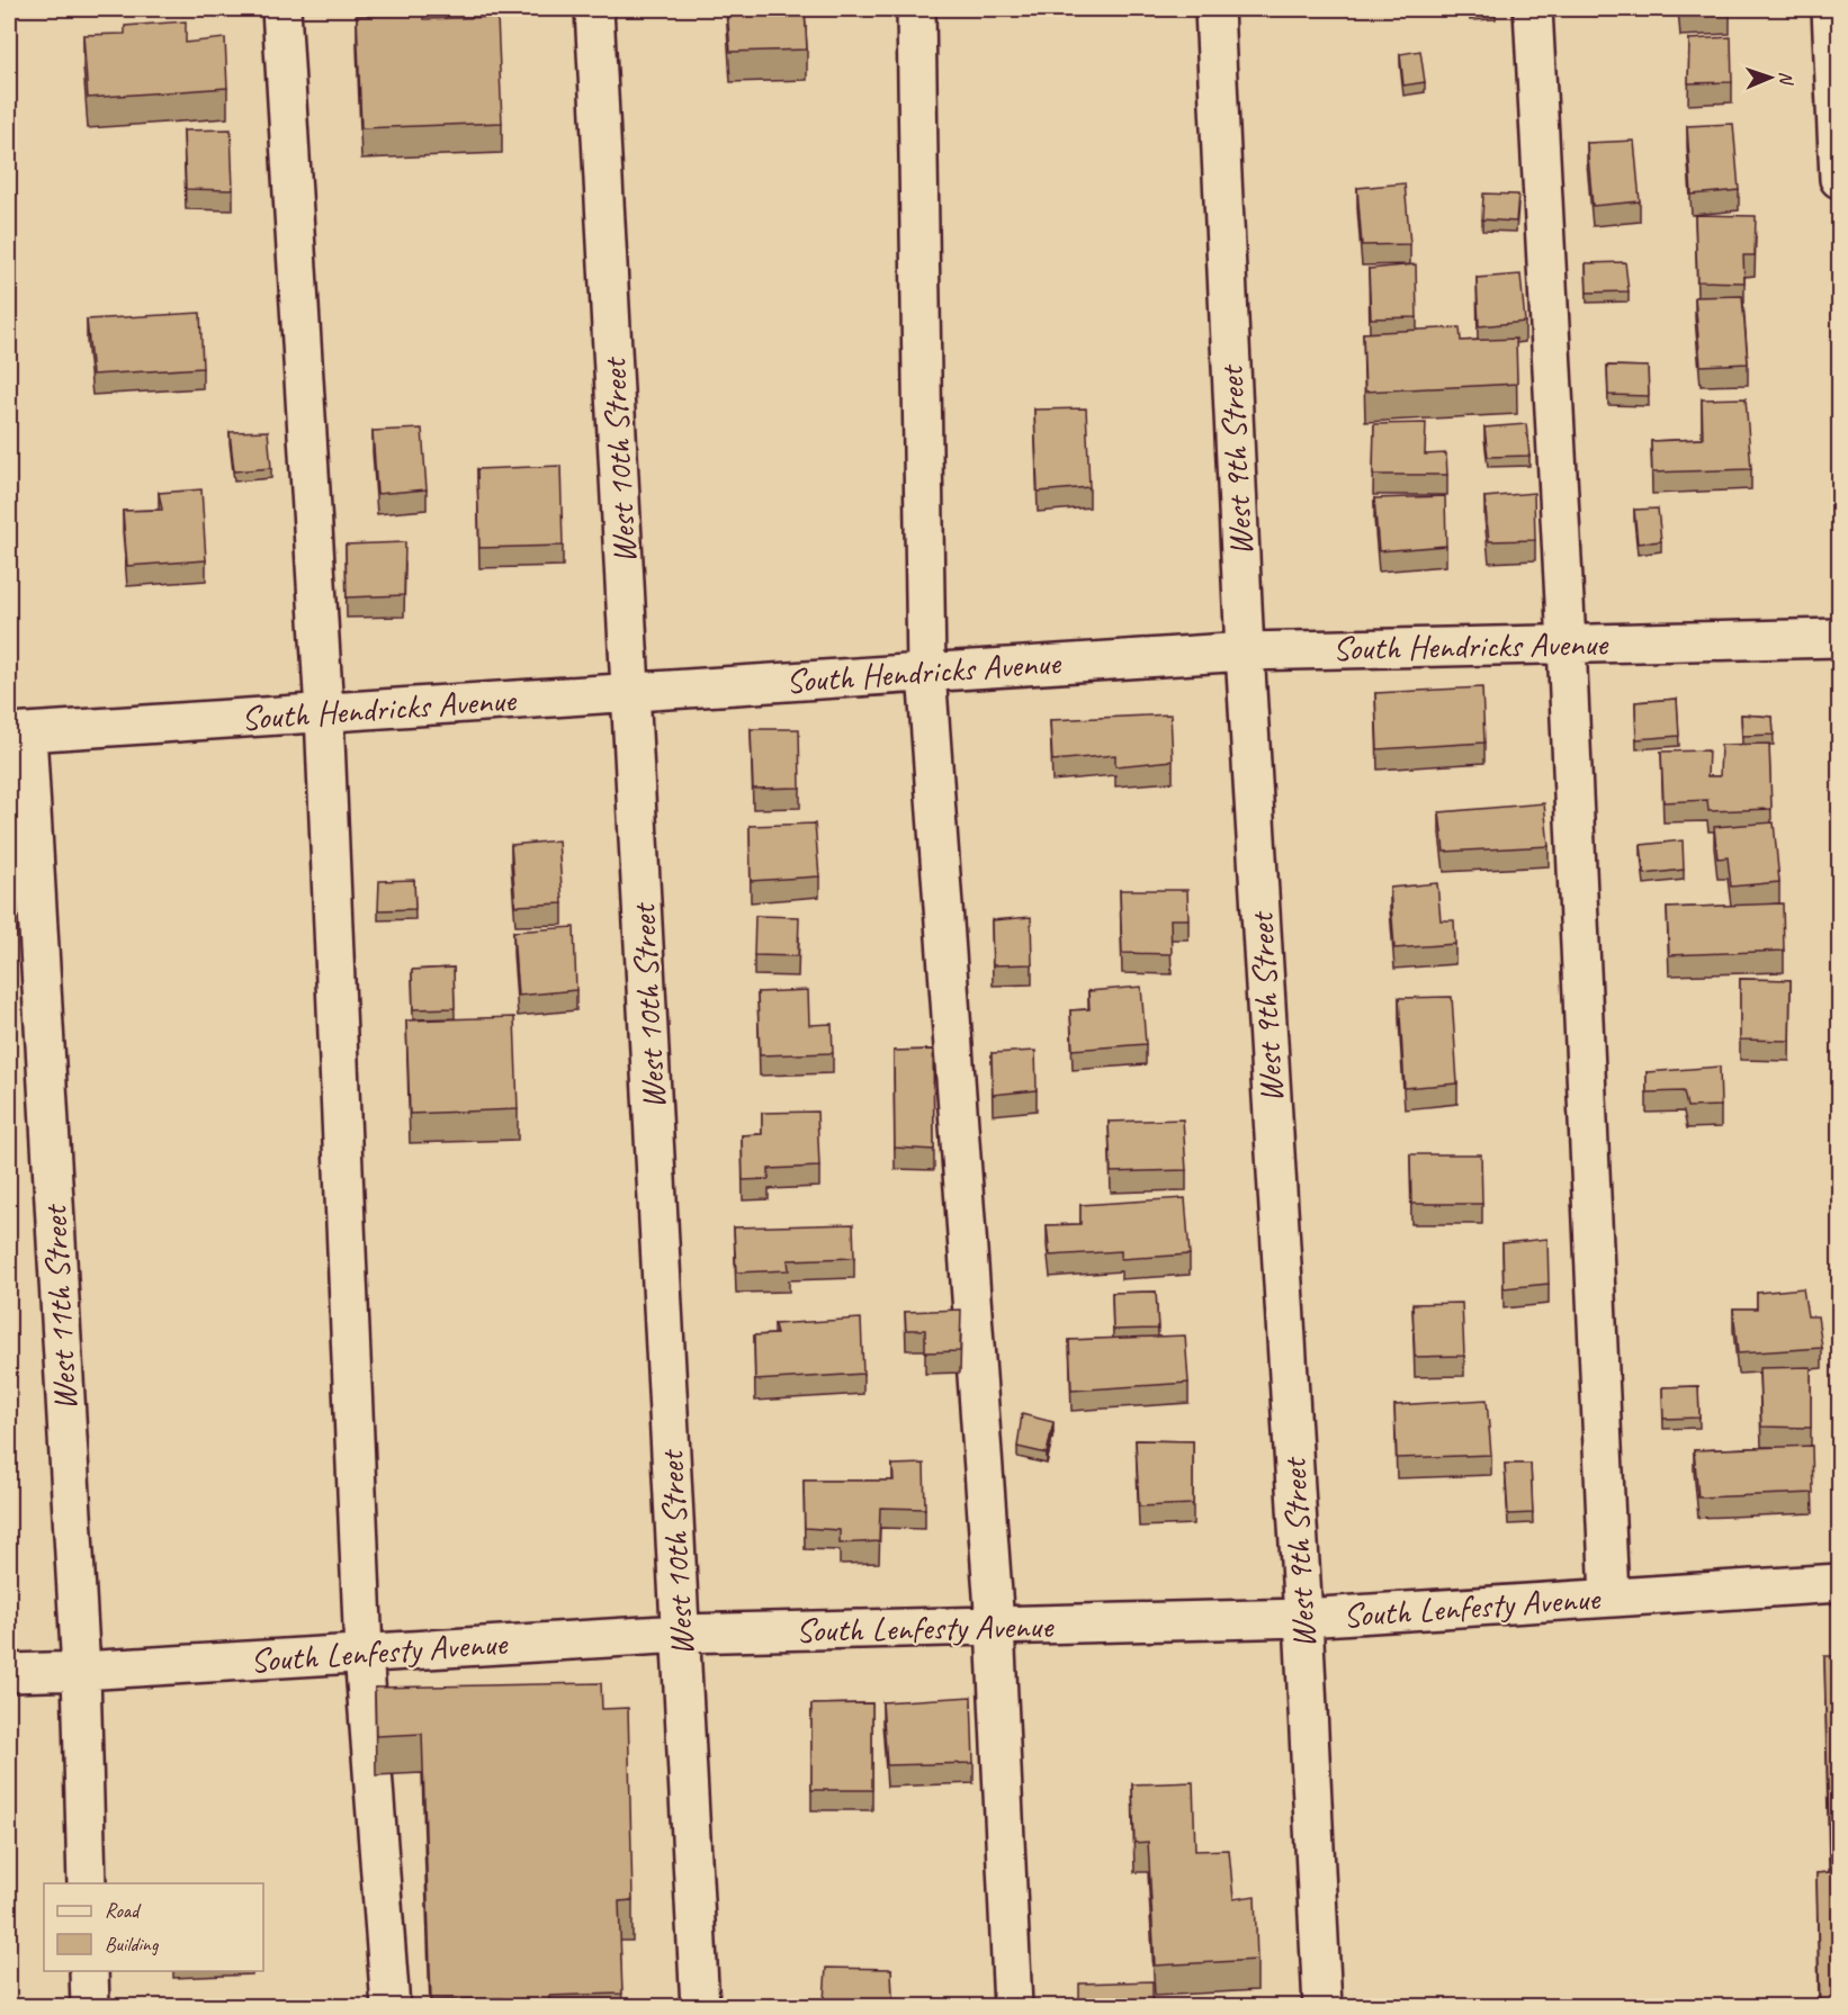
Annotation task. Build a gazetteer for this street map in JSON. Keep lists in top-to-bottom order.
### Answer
{
  "streets": {
    "street": [
      "West 10th Street",
      "West 9th Street",
      "South Hendricks Avenue",
      "West 11th Street",
      "South Lenfesty Avenue"
    ]
  },
  "crossings": [
    ["West 10th Street", "South Hendricks Avenue"],
    ["West 10th Street", "South Lenfesty Avenue"],
    ["West 9th Street", "South Hendricks Avenue"],
    ["West 9th Street", "South Lenfesty Avenue"],
    ["South Hendricks Avenue", "West 11th Street"],
    ["West 11th Street", "South Lenfesty Avenue"]
  ],
  "legend": ["Road", "Building"],
  "north": "right"
}
